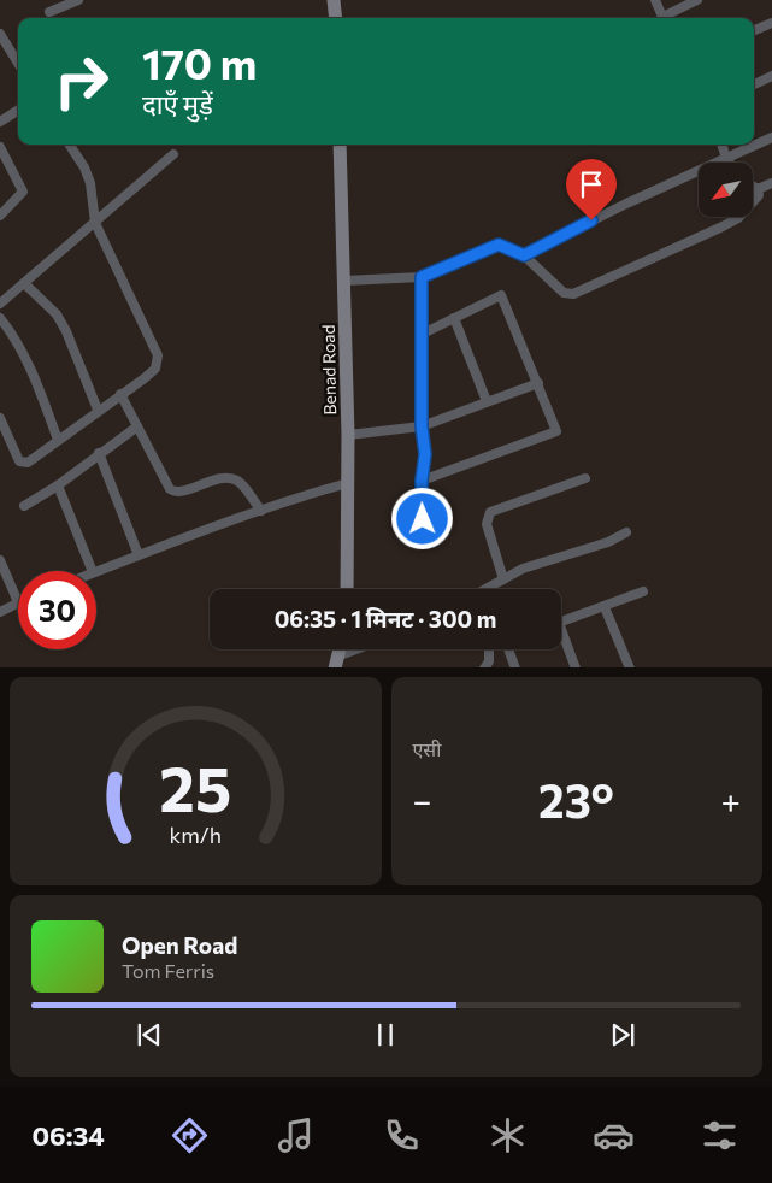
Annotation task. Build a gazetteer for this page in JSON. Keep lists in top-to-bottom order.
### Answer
{
  "streets": {
    "main road": ["Benad Road"]
  },
  "north": "bottom left",
  "page": {
    "turn": ["170 m", "दाएँ मुड़ें"],
    "limit": "30",
    "trip": "06:35 · 1 मिनट · 300 m",
    "tile": "एसी",
    "heat": ["−", "23°", "+"],
    "song": ["Open Road", "Tom Ferris"],
    "tabs": "06:34",
    "gauge": ["25", "km/h"]
  }
}
